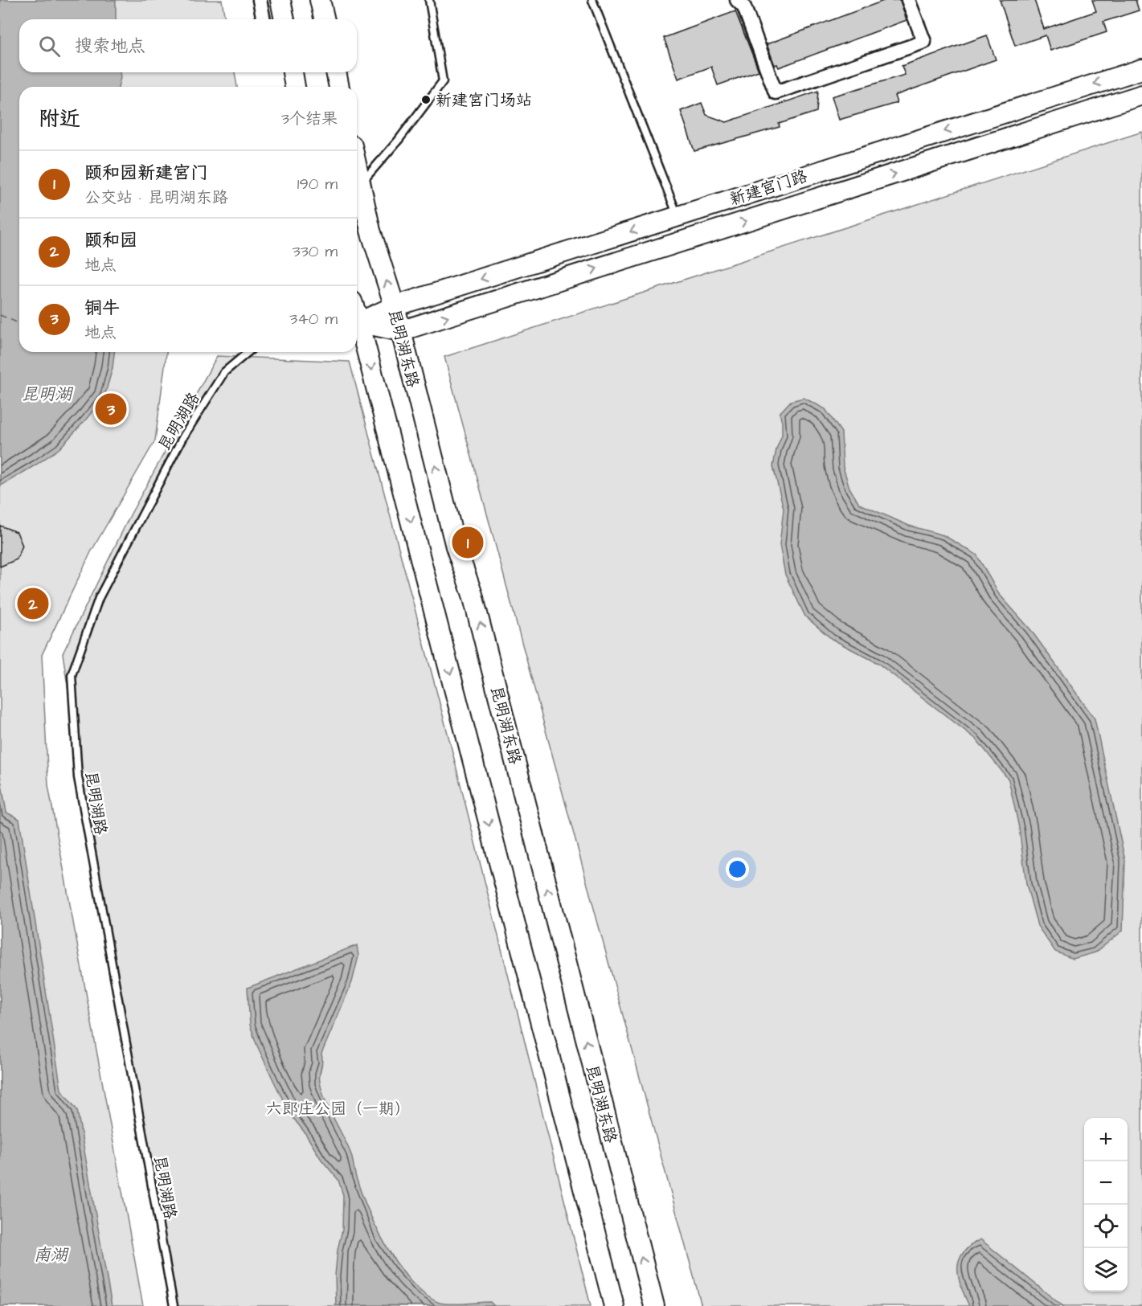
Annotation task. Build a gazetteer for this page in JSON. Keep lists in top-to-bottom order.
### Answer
{
  "streets": {
    "main road": ["新建宫门路", "昆明湖东路"],
    "lane": ["昆明湖路"]
  },
  "crossings": [
    ["新建宫门路", "昆明湖东路"]
  ],
  "water": ["昆明湖", "南湖"],
  "parks": ["六郎庄公园（一期）"],
  "places": ["新建宫门场站"],
  "page": {
    "search": "搜索地点",
    "heading": ["附近", "3个结果"],
    "list": [
      {
        "mark": "1",
        "name": "颐和园新建宫门",
        "note": "公交站 · 昆明湖东路",
        "value": "190 m"
      },
      {
        "mark": "2",
        "name": "颐和园",
        "note": "地点",
        "value": "330 m"
      },
      {
        "mark": "3",
        "name": "铜牛",
        "note": "地点",
        "value": "340 m"
      }
    ],
    "pins": ["3", "1", "2"],
    "map_buttons": ["+", "−"]
  }
}
